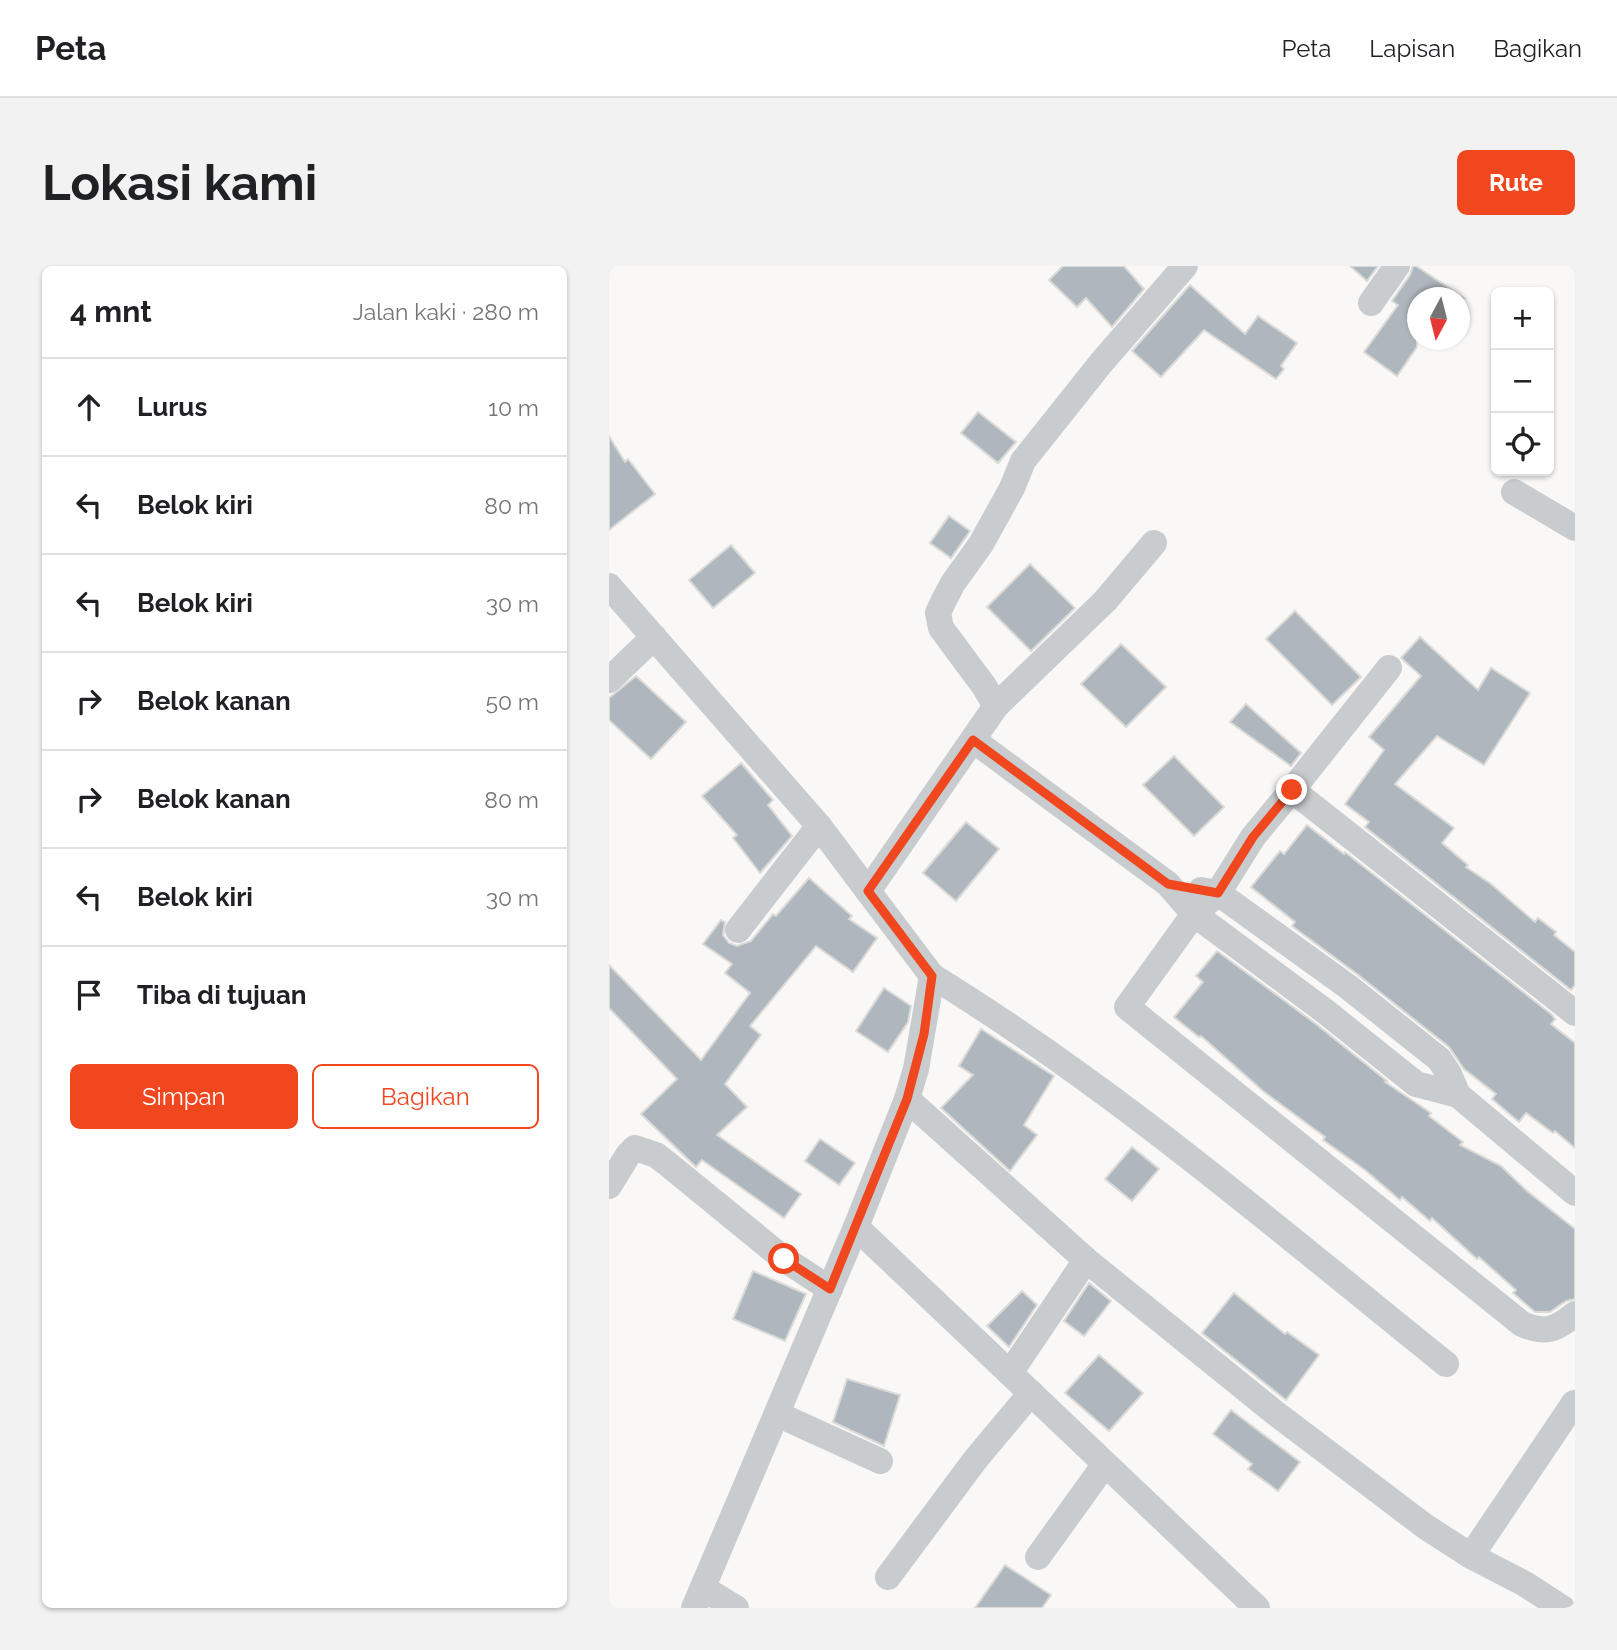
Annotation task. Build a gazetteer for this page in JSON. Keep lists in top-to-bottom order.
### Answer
{
  "north": "bottom",
  "page": {
    "header": "Peta",
    "nav": ["Peta", "Lapisan", "Bagikan"],
    "buttons": [
      "Rute",
      ["Simpan", "Bagikan"]
    ],
    "title": "Lokasi kami",
    "heading": ["4 mnt", "Jalan kaki · 280 m"],
    "map_buttons": ["+", "−"],
    "list": [
      ["Lurus", "10 m"],
      ["Belok kiri", "80 m"],
      ["Belok kiri", "30 m"],
      ["Belok kanan", "50 m"],
      ["Belok kanan", "80 m"],
      ["Belok kiri", "30 m"],
      "Tiba di tujuan"
    ]
  }
}
